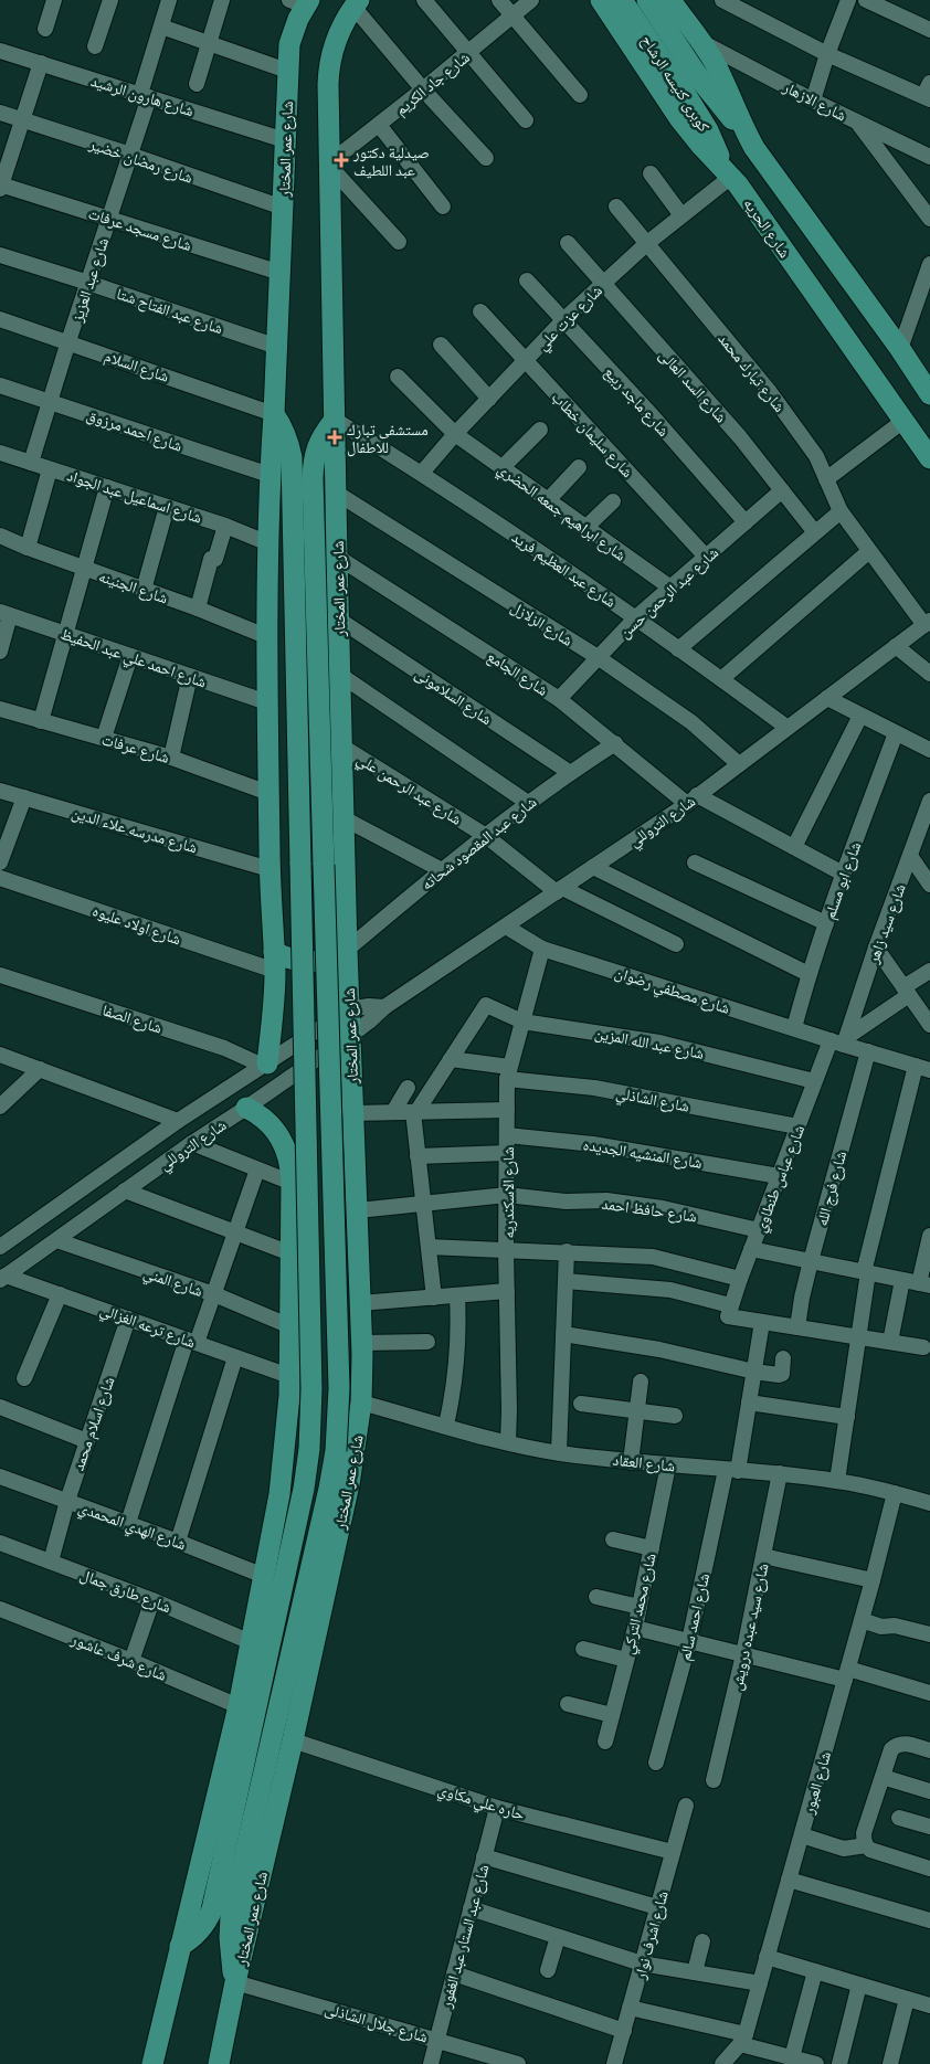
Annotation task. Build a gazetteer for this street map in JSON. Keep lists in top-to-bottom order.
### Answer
{
  "streets": {
    "main road": ["كوبرى كنيسه الرشاح", "شارع عمر المختار", "شارع الحريه"],
    "street": [
      "شارع جاد الكريم",
      "شارع هارون الرشيد",
      "شارع الازهار",
      "شارع رمضان خضير",
      "شارع مسجد عرفات",
      "شارع عبد العزيز",
      "شارع عبد الفتاح شتا",
      "شارع عزت علي",
      "شارع السلام",
      "شارع تبارك محمد",
      "شارع السد العالى",
      "شارع ماجد ربيع",
      "شارع احمد مرزوق",
      "شارع سليمان خطاب",
      "شارع اسماعيل عبد الجواد",
      "شارع ابراهيم جمعه الحضري",
      "شارع عبد العظيم فريد",
      "شارع الجنينه",
      "شارع عبد الرحمن حسن",
      "شارع الزلازل",
      "شارع احمد علي عبد الحفيظ",
      "شارع الجامع",
      "شارع السلامونى",
      "شارع عرفات",
      "شارع عبد الرحمن علي",
      "شارع التروللي",
      "شارع مدرسه علاء الدين",
      "شارع عبد المقصود شحاته",
      "شارع ابو مسلم",
      "شارع سيد زاهر",
      "شارع اولاد عليوه",
      "شارع مصطفي رضوان",
      "شارع الصفا",
      "شارع عبد الله المزين",
      "شارع الشاذلي",
      "شارع المنشيه الجديده",
      "شارع عباس طنطاوي",
      "شارع فرج الله",
      "شارع الاسكندريه",
      "شارع حافظ احمد",
      "شارع المني",
      "شارع ترعه الغزالي",
      "شارع اسلام محمد",
      "شارع العقاد",
      "شارع الهدي المحمدي",
      "شارع طارق جمال",
      "شارع محمد التركي",
      "شارع احمد سالم",
      "شارع سيد عبده درويش",
      "شارع شرف عاشور",
      "شارع العبور",
      "حاره علي مكاوي",
      "شارع اشرف نوار",
      "شارع عبد الستار عبد الغفور",
      "شارع جلال الشاذلى"
    ]
  },
  "crossings": [
    ["شارع جاد الكريم", "شارع عمر المختار"],
    ["كوبرى كنيسه الرشاح", "شارع الحريه"],
    ["كوبرى كنيسه الرشاح", "شارع عزت علي"],
    ["شارع هارون الرشيد", "شارع عمر المختار"],
    ["شارع هارون الرشيد", "شارع عبد العزيز"],
    ["شارع عمر المختار", "شارع رمضان خضير"],
    ["شارع عمر المختار", "شارع مسجد عرفات"],
    ["شارع عمر المختار", "شارع عبد الفتاح شتا"],
    ["شارع عمر المختار", "شارع السلام"],
    ["شارع عمر المختار", "شارع احمد مرزوق"],
    ["شارع عمر المختار", "شارع اسماعيل عبد الجواد"],
    ["شارع عمر المختار", "شارع عبد العظيم فريد"],
    ["شارع عمر المختار", "شارع الجنينه"],
    ["شارع عمر المختار", "شارع الزلازل"],
    ["شارع عمر المختار", "شارع احمد علي عبد الحفيظ"],
    ["شارع عمر المختار", "شارع الجامع"],
    ["شارع عمر المختار", "شارع السلامونى"],
    ["شارع عمر المختار", "شارع عرفات"],
    ["شارع عمر المختار", "شارع عبد الرحمن علي"],
    ["شارع عمر المختار", "شارع التروللي"],
    ["شارع عمر المختار", "شارع مدرسه علاء الدين"],
    ["شارع عمر المختار", "شارع عبد المقصود شحاته"],
    ["شارع عمر المختار", "شارع اولاد عليوه"],
    ["شارع عمر المختار", "شارع الصفا"],
    ["شارع عمر المختار", "شارع حافظ احمد"],
    ["شارع عمر المختار", "شارع العقاد"],
    ["شارع عمر المختار", "حاره علي مكاوي"],
    ["شارع عمر المختار", "شارع جلال الشاذلى"],
    ["شارع رمضان خضير", "شارع عبد العزيز"],
    ["شارع الحريه", "شارع عزت علي"],
    ["شارع مسجد عرفات", "شارع عبد العزيز"],
    ["شارع عبد العزيز", "شارع عبد الفتاح شتا"],
    ["شارع عبد العزيز", "شارع السلام"],
    ["شارع عبد العزيز", "شارع احمد مرزوق"],
    ["شارع عبد العزيز", "شارع اسماعيل عبد الجواد"],
    ["شارع عزت علي", "شارع تبارك محمد"],
    ["شارع عزت علي", "شارع السد العالى"],
    ["شارع عزت علي", "شارع ماجد ربيع"],
    ["شارع عزت علي", "شارع سليمان خطاب"],
    ["شارع عزت علي", "شارع ابراهيم جمعه الحضري"],
    ["شارع عزت علي", "شارع عبد العظيم فريد"],
    ["شارع تبارك محمد", "شارع التروللي"],
    ["شارع السد العالى", "شارع عبد الرحمن حسن"],
    ["شارع ماجد ربيع", "شارع عبد الرحمن حسن"],
    ["شارع سليمان خطاب", "شارع عبد الرحمن حسن"],
    ["شارع ابراهيم جمعه الحضري", "شارع عبد الرحمن حسن"],
    ["شارع عبد العظيم فريد", "شارع عبد الرحمن حسن"],
    ["شارع عبد العظيم فريد", "شارع التروللي"],
    ["شارع عبد الرحمن حسن", "شارع الزلازل"],
    ["شارع عبد الرحمن حسن", "شارع الجامع"],
    ["شارع الزلازل", "شارع التروللي"],
    ["شارع الجامع", "شارع التروللي"],
    ["شارع الجامع", "شارع عبد المقصود شحاته"],
    ["شارع الجامع", "شارع ابو مسلم"],
    ["شارع السلامونى", "شارع عبد المقصود شحاته"],
    ["شارع عبد الرحمن علي", "شارع التروللي"],
    ["شارع عبد الرحمن علي", "شارع عبد المقصود شحاته"],
    ["شارع التروللي", "شارع مصطفي رضوان"],
    ["شارع التروللي", "شارع الصفا"],
    ["شارع التروللي", "شارع المني"],
    ["شارع التروللي", "شارع ترعه الغزالي"],
    ["شارع ابو مسلم", "شارع مصطفي رضوان"],
    ["شارع سيد زاهر", "شارع مصطفي رضوان"],
    ["شارع سيد زاهر", "شارع عباس طنطاوي"],
    ["شارع مصطفي رضوان", "شارع عباس طنطاوي"],
    ["شارع مصطفي رضوان", "شارع فرج الله"],
    ["شارع مصطفي رضوان", "شارع الاسكندريه"],
    ["شارع عبد الله المزين", "شارع الشاذلي"],
    ["شارع عبد الله المزين", "شارع عباس طنطاوي"],
    ["شارع عبد الله المزين", "شارع الاسكندريه"],
    ["شارع الشاذلي", "شارع عباس طنطاوي"],
    ["شارع الشاذلي", "شارع الاسكندريه"],
    ["شارع المنشيه الجديده", "شارع عباس طنطاوي"],
    ["شارع المنشيه الجديده", "شارع الاسكندريه"],
    ["شارع عباس طنطاوي", "شارع حافظ احمد"],
    ["شارع الاسكندريه", "شارع حافظ احمد"],
    ["شارع الاسكندريه", "شارع العقاد"],
    ["شارع ترعه الغزالي", "شارع اسلام محمد"],
    ["شارع اسلام محمد", "شارع الهدي المحمدي"],
    ["شارع اسلام محمد", "شارع طارق جمال"],
    ["شارع العقاد", "شارع محمد التركي"],
    ["شارع العقاد", "شارع احمد سالم"],
    ["شارع العقاد", "شارع سيد عبده درويش"],
    ["شارع العقاد", "شارع العبور"],
    ["حاره علي مكاوي", "شارع اشرف نوار"],
    ["حاره علي مكاوي", "شارع عبد الستار عبد الغفور"],
    ["شارع عبد الستار عبد الغفور", "شارع جلال الشاذلى"]
  ],
  "places": {
    "health": ["صيدلية دكتور عبد اللطيف", "مستشفى تبارك للاطفال"]
  }
}
